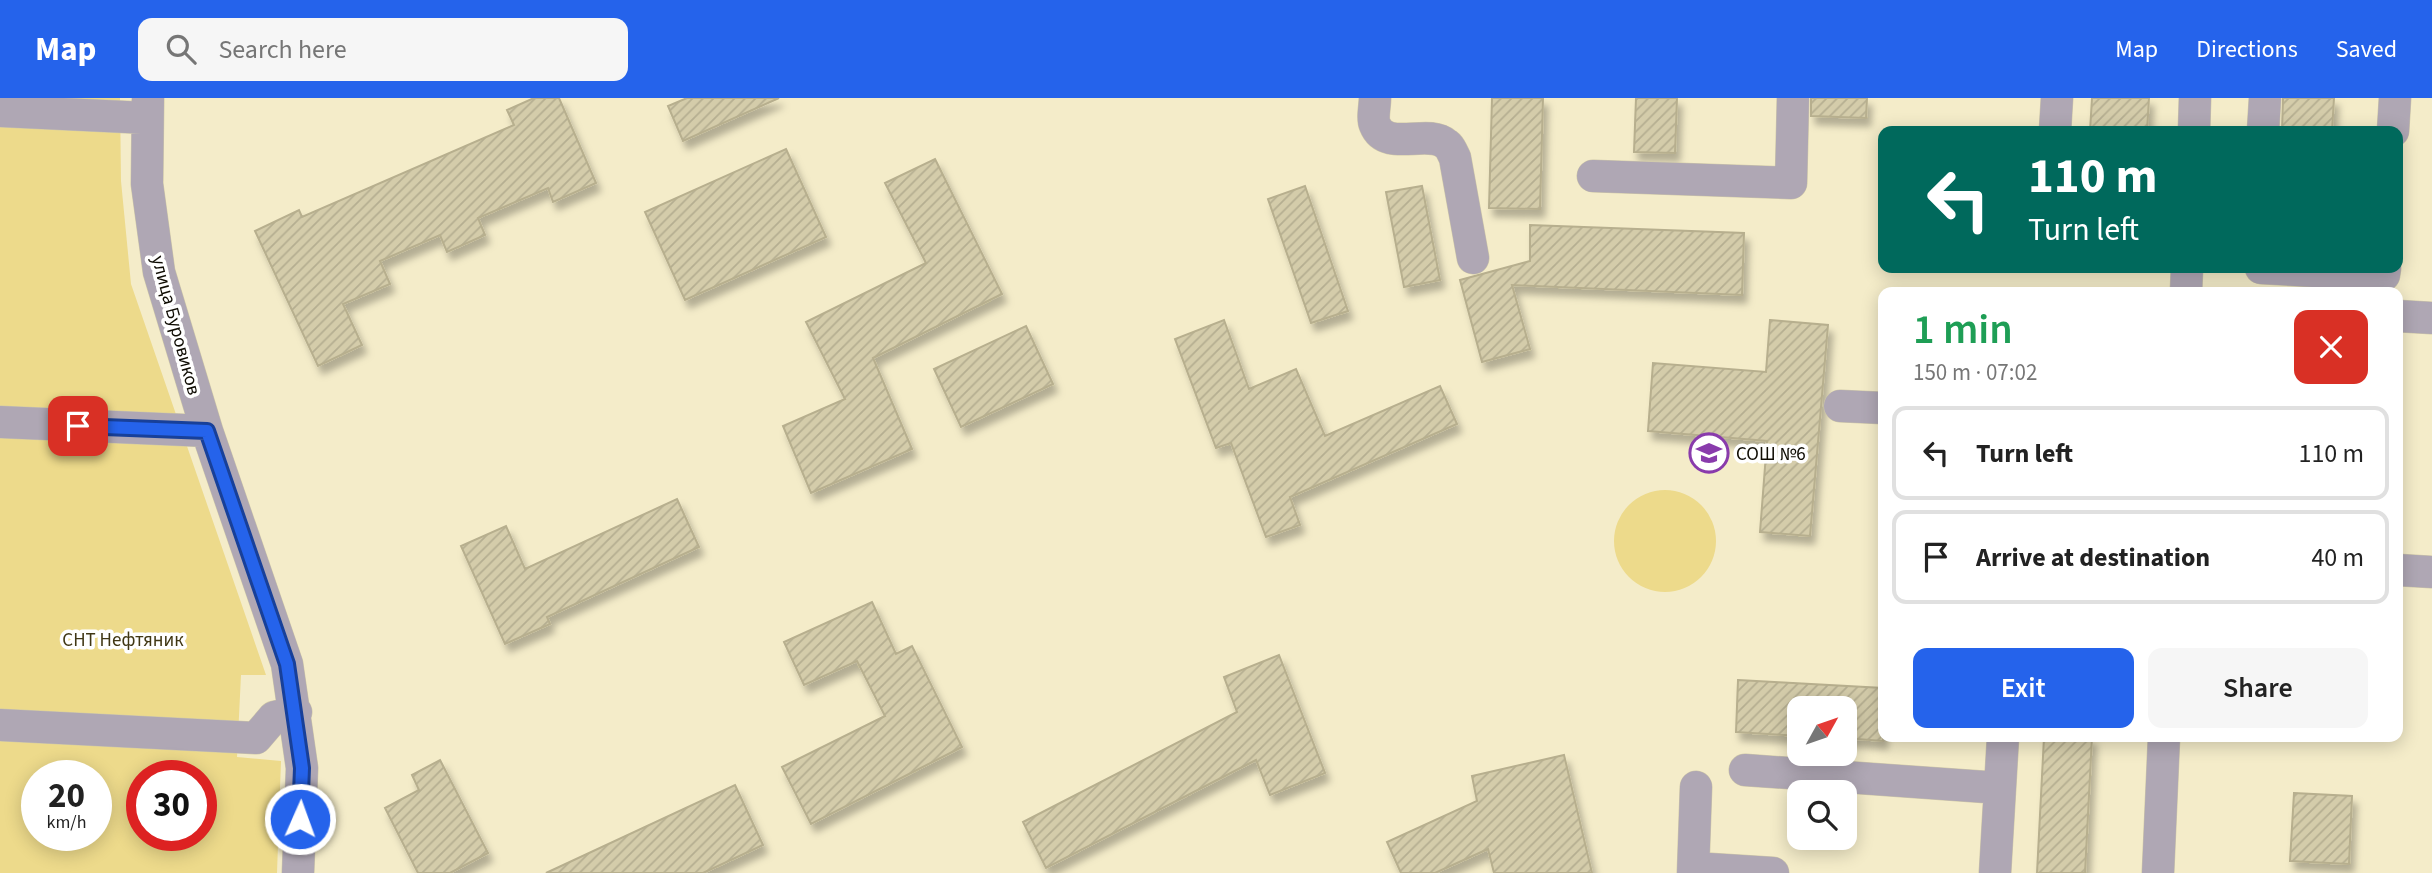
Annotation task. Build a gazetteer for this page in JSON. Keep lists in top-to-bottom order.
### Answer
{
  "streets": {
    "street": ["улица Буровиков"]
  },
  "parks": ["СНТ Нефтяник"],
  "places": {
    "school or university": ["СОШ №6"]
  },
  "north": "top right",
  "page": {
    "header": "Map",
    "search": "Search here",
    "nav": ["Map", "Directions", "Saved"],
    "turn": ["110 m", "Turn left"],
    "heading": ["1 min", "150 m · 07:02"],
    "list": [
      {
        "name": "Turn left",
        "value": "110 m"
      },
      {
        "name": "Arrive at destination",
        "value": "40 m"
      }
    ],
    "buttons": ["Exit", "Share"],
    "speed": "20 km/h",
    "limit": "30"
  }
}
